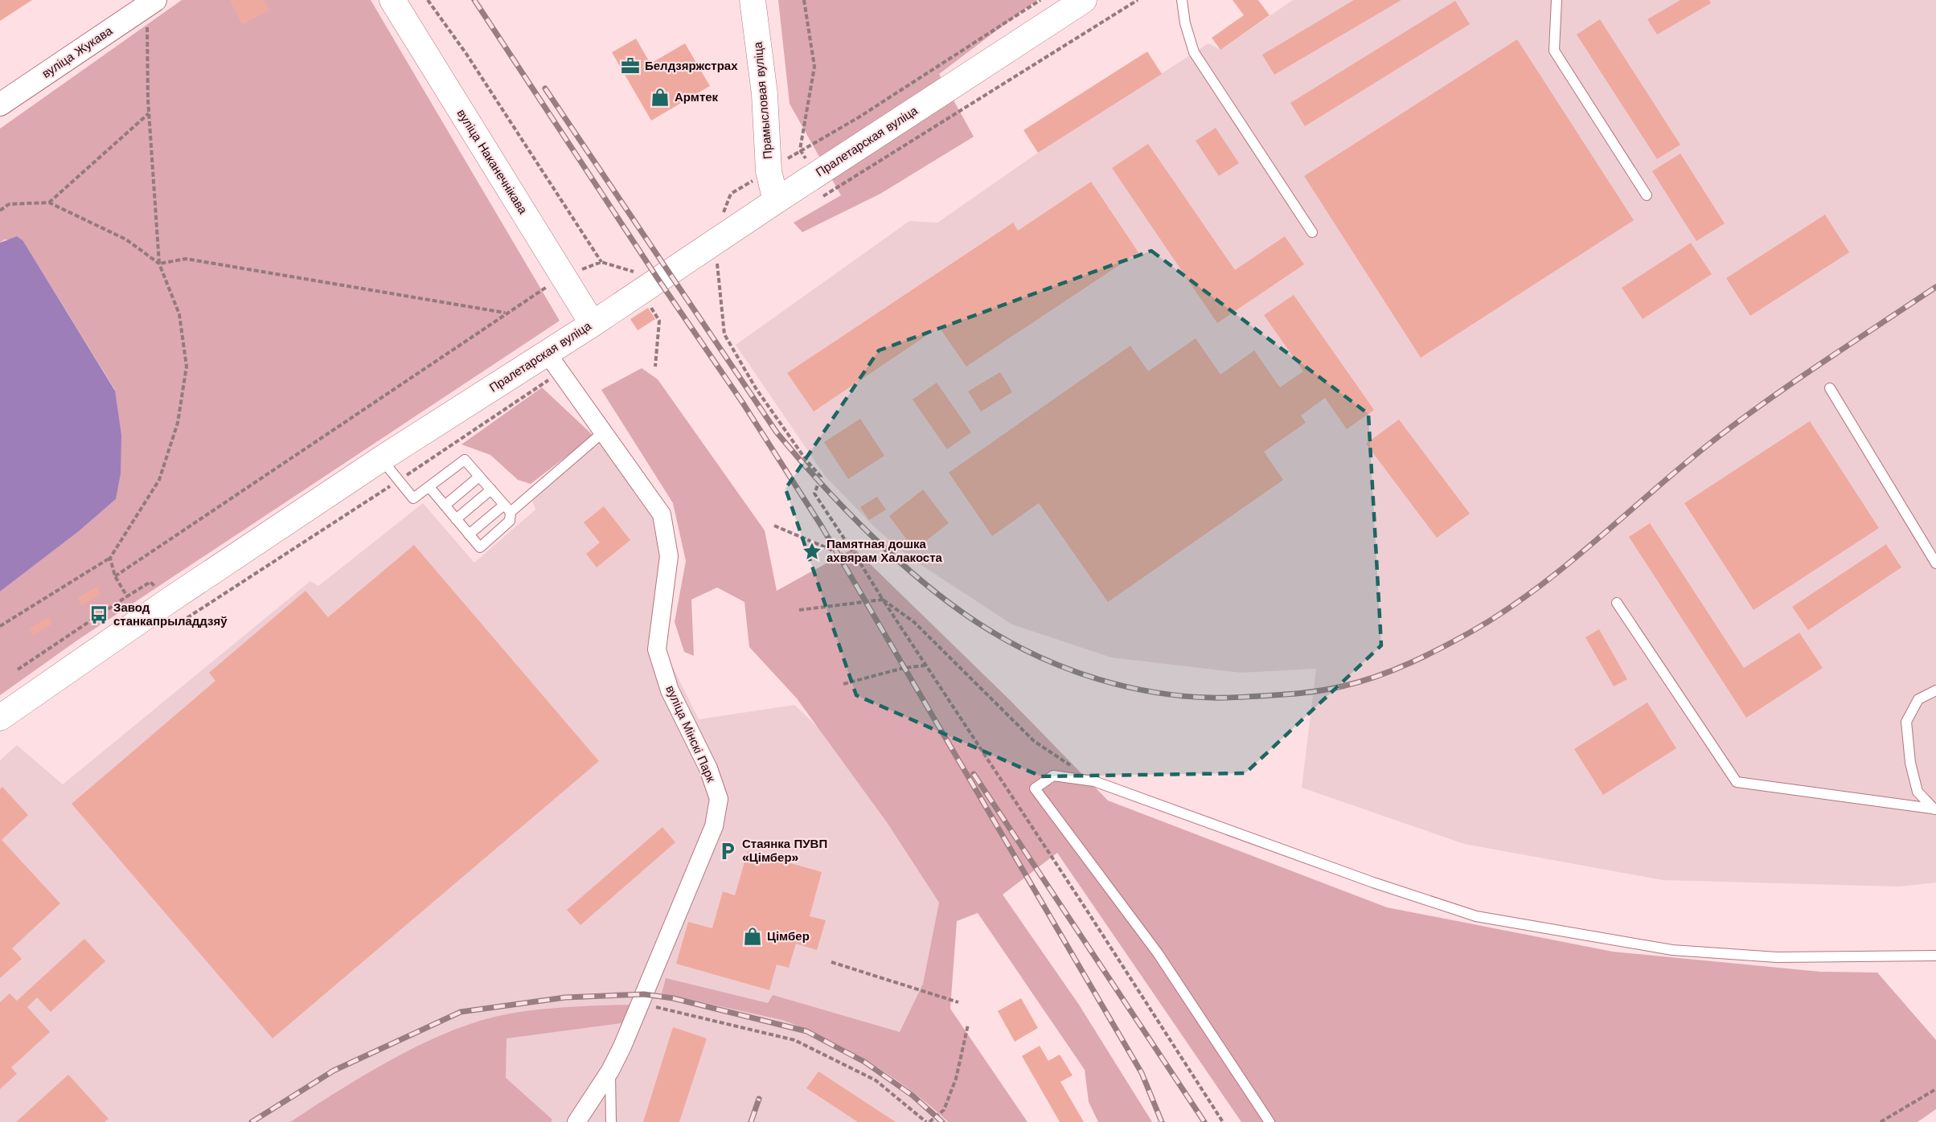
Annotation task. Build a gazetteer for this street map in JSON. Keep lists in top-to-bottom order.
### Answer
{
  "streets": {
    "main road": ["Прамысловая вуліца", "Пралетарская вуліца", "вуліца Наканечнікава"],
    "street": ["вуліца Жукава", "вуліца Мінскі Парк"]
  },
  "crossings": [
    ["Прамысловая вуліца", "Пралетарская вуліца"],
    ["Пралетарская вуліца", "вуліца Наканечнікава"],
    ["Пралетарская вуліца", "вуліца Мінскі Парк"]
  ],
  "places": {
    "office": ["Белдзяржстрах"],
    "shop": ["Армтек", "Цімбер"],
    "place": ["Памятная дошка ахвярам Халакоста"],
    "bus stop": ["Завод станкапрыладдзяў"],
    "parking": ["Стаянка ПУВП «Цімбер»"]
  }
}
